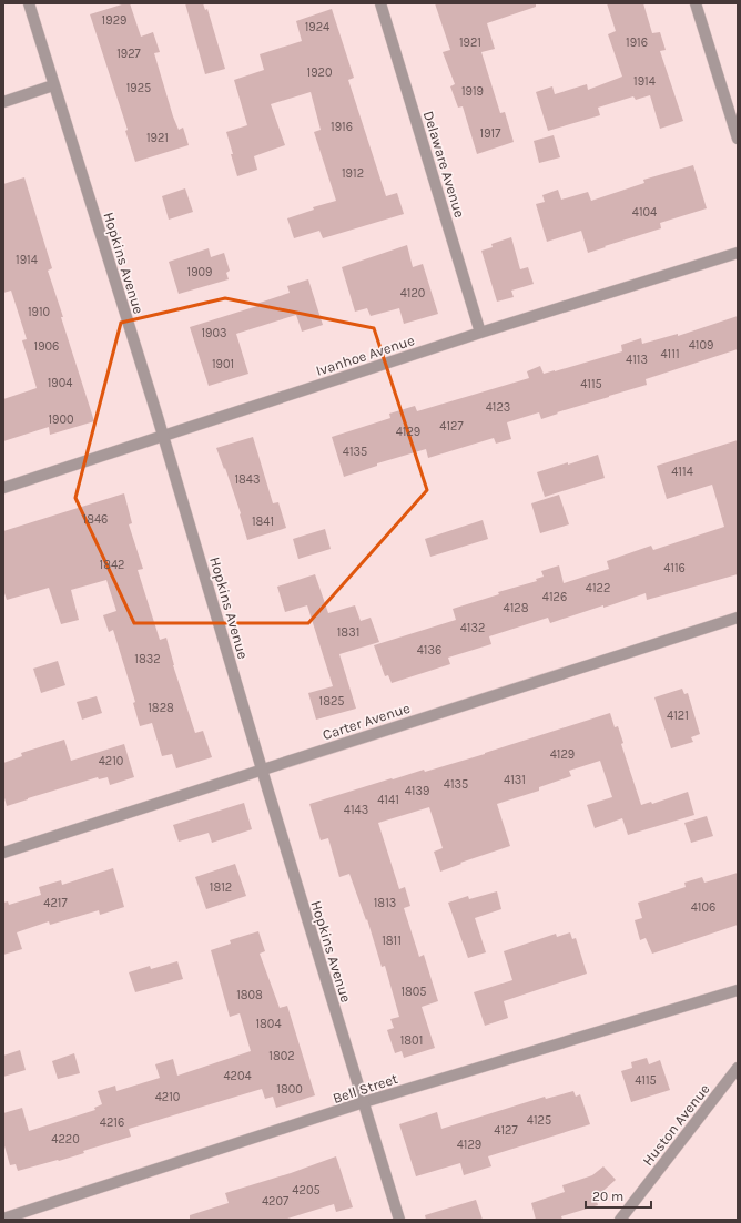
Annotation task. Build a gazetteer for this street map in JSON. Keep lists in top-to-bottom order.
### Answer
{
  "streets": {
    "street": [
      "Delaware Avenue",
      "Hopkins Avenue",
      "Ivanhoe Avenue",
      "Carter Avenue",
      "Bell Street",
      "Huston Avenue"
    ]
  },
  "crossings": [
    ["Delaware Avenue", "Ivanhoe Avenue"],
    ["Hopkins Avenue", "Ivanhoe Avenue"],
    ["Hopkins Avenue", "Carter Avenue"],
    ["Hopkins Avenue", "Bell Street"]
  ],
  "house_numbers": [
    "1929",
    "1924",
    "1921",
    "1916",
    "1927",
    "1920",
    "1914",
    "1925",
    "1919",
    "1916",
    "1917",
    "1921",
    "1912",
    "4104",
    "1914",
    "1909",
    "4120",
    "1910",
    "1903",
    "4109",
    "1906",
    "4111",
    "4113",
    "1901",
    "1904",
    "4115",
    "4123",
    "1900",
    "4127",
    "4129",
    "4135",
    "4114",
    "1843",
    "1846",
    "1841",
    "1842",
    "4116",
    "4122",
    "4126",
    "4128",
    "4132",
    "1831",
    "4136",
    "1832",
    "1825",
    "1828",
    "4121",
    "4129",
    "4210",
    "4131",
    "4135",
    "4139",
    "4141",
    "4143",
    "1812",
    "4217",
    "1813",
    "4106",
    "1811",
    "1805",
    "1808",
    "1804",
    "1801",
    "1802",
    "4204",
    "4115",
    "1800",
    "4210",
    "4125",
    "4216",
    "4127",
    "4220",
    "4129",
    "4205",
    "4207"
  ],
  "scale_bar": "20 m"
}
